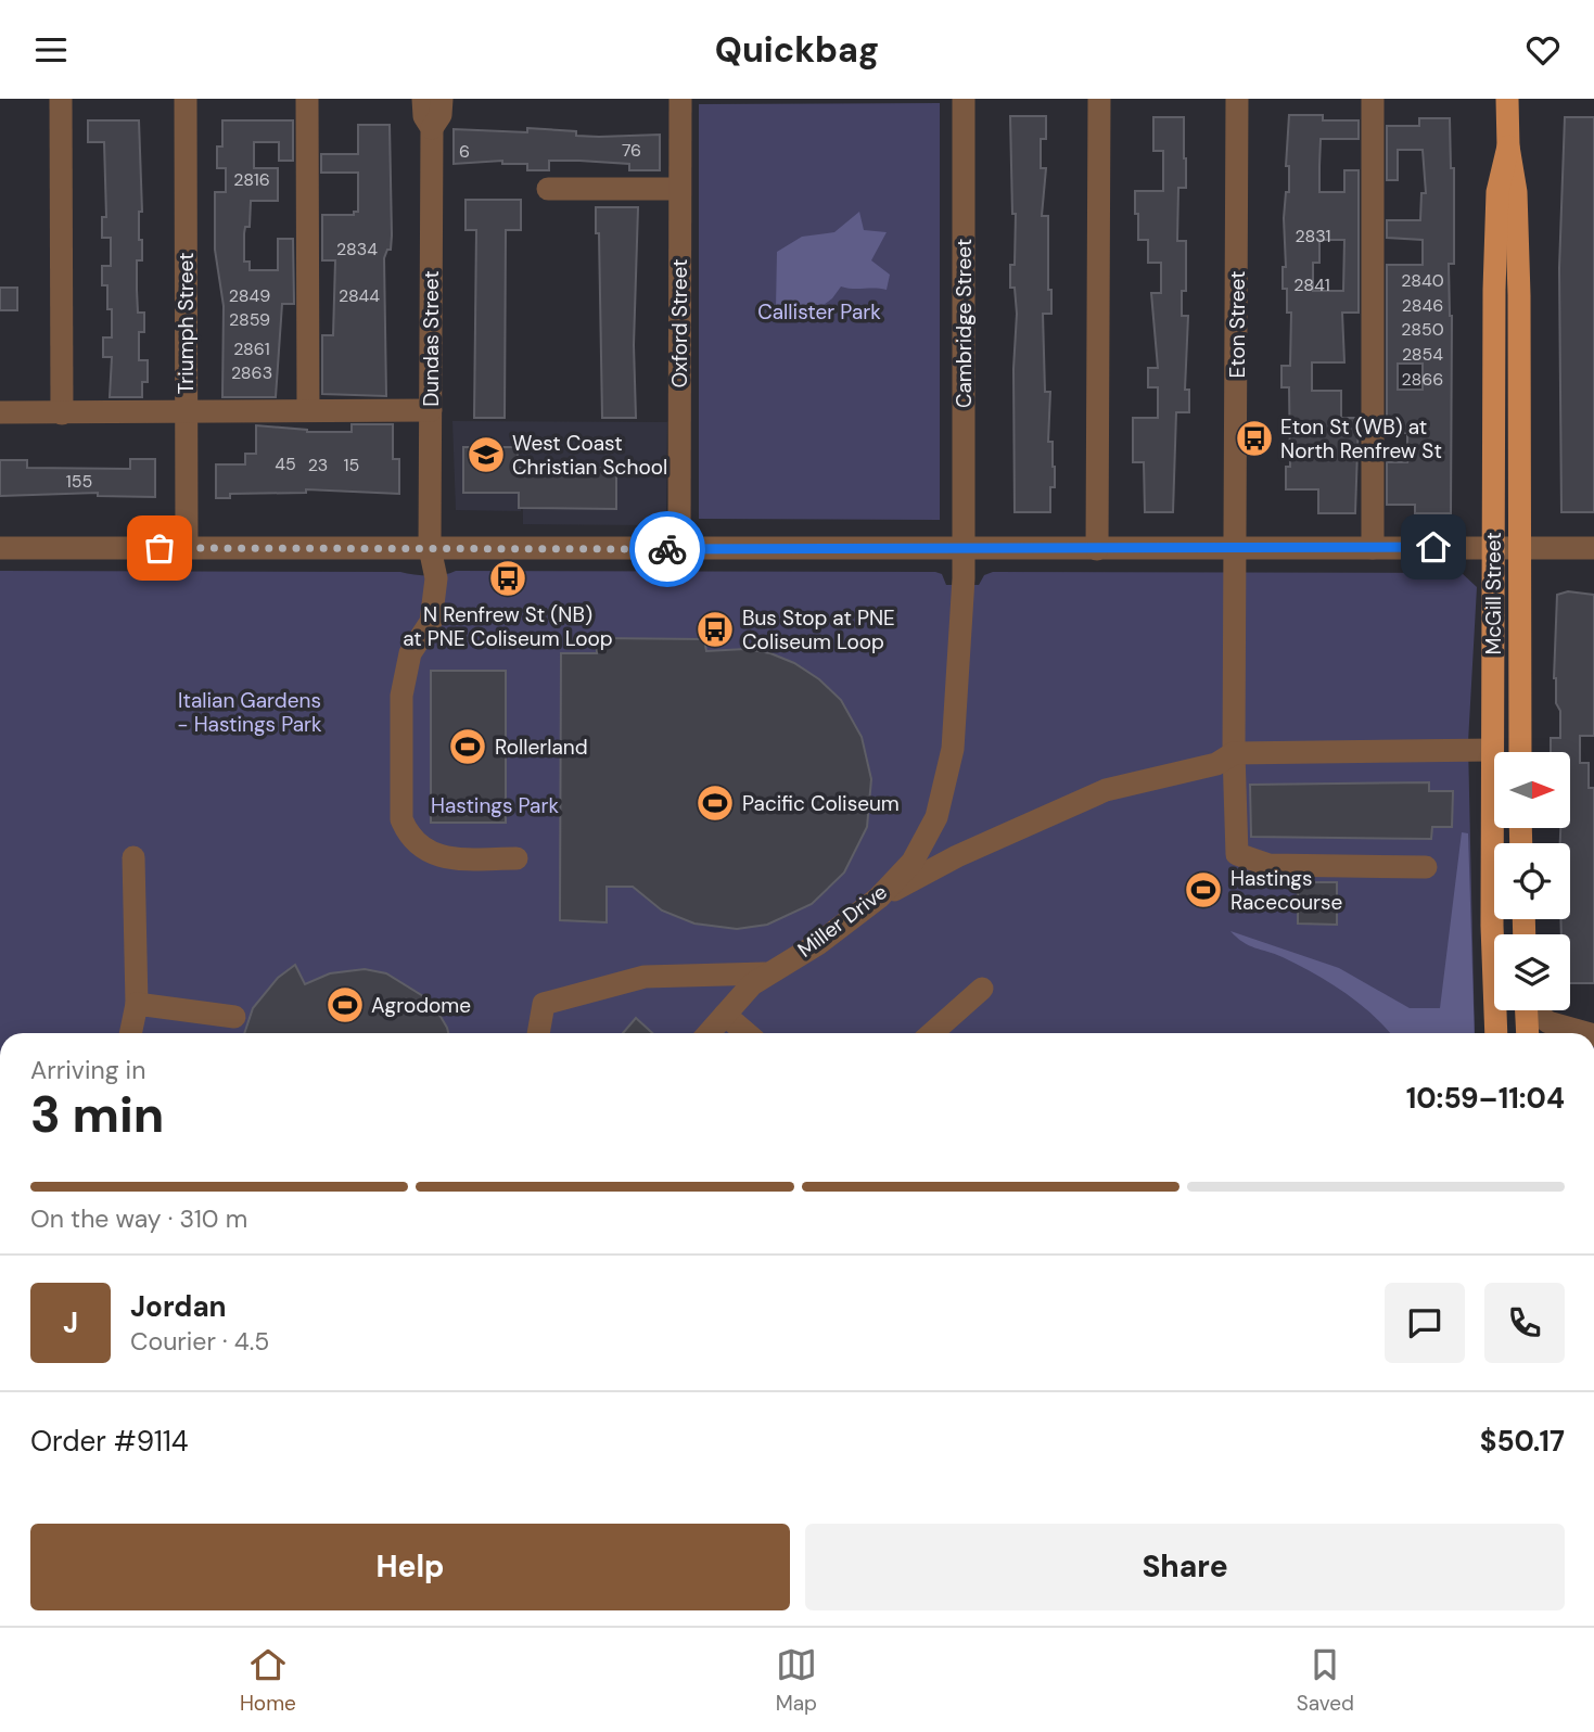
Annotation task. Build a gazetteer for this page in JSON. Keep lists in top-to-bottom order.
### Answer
{
  "streets": {
    "main road": ["McGill Street"],
    "street": [
      "Triumph Street",
      "Oxford Street",
      "Cambridge Street",
      "Eton Street",
      "Dundas Street",
      "Miller Drive"
    ]
  },
  "crossings": [
    ["Cambridge Street", "Miller Drive"]
  ],
  "parks": ["Callister Park", "Italian Gardens - Hastings Park", "Hastings Park"],
  "places": {
    "bus stop": ["Eton St (WB) at North Renfrew St", "N Renfrew St (NB) at PNE Coliseum Loop", "Bus Stop at PNE Coliseum Loop"],
    "school or university": ["West Coast Christian School"],
    "sports": [
      "Rollerland",
      "Pacific Coliseum",
      "Hastings Racecourse",
      "Agrodome"
    ]
  },
  "house_numbers": [
    "76",
    "6",
    "2816",
    "2831",
    "2834",
    "2840",
    "2841",
    "2849",
    "2844",
    "2846",
    "2859",
    "2850",
    "2861",
    "2854",
    "2863",
    "2866",
    "45",
    "23",
    "15",
    "155"
  ],
  "north": "right",
  "page": {
    "header": "Quickbag",
    "heading": ["3 min", "Arriving in", "10:59–11:04"],
    "panel": [
      "Jordan",
      "Courier · 4.5",
      "Order #9114",
      "$50.17"
    ],
    "bar": "On the way · 310 m",
    "round": "J",
    "buttons": ["Help", "Share"],
    "tabs": ["Home", "Map", "Saved"]
  }
}
